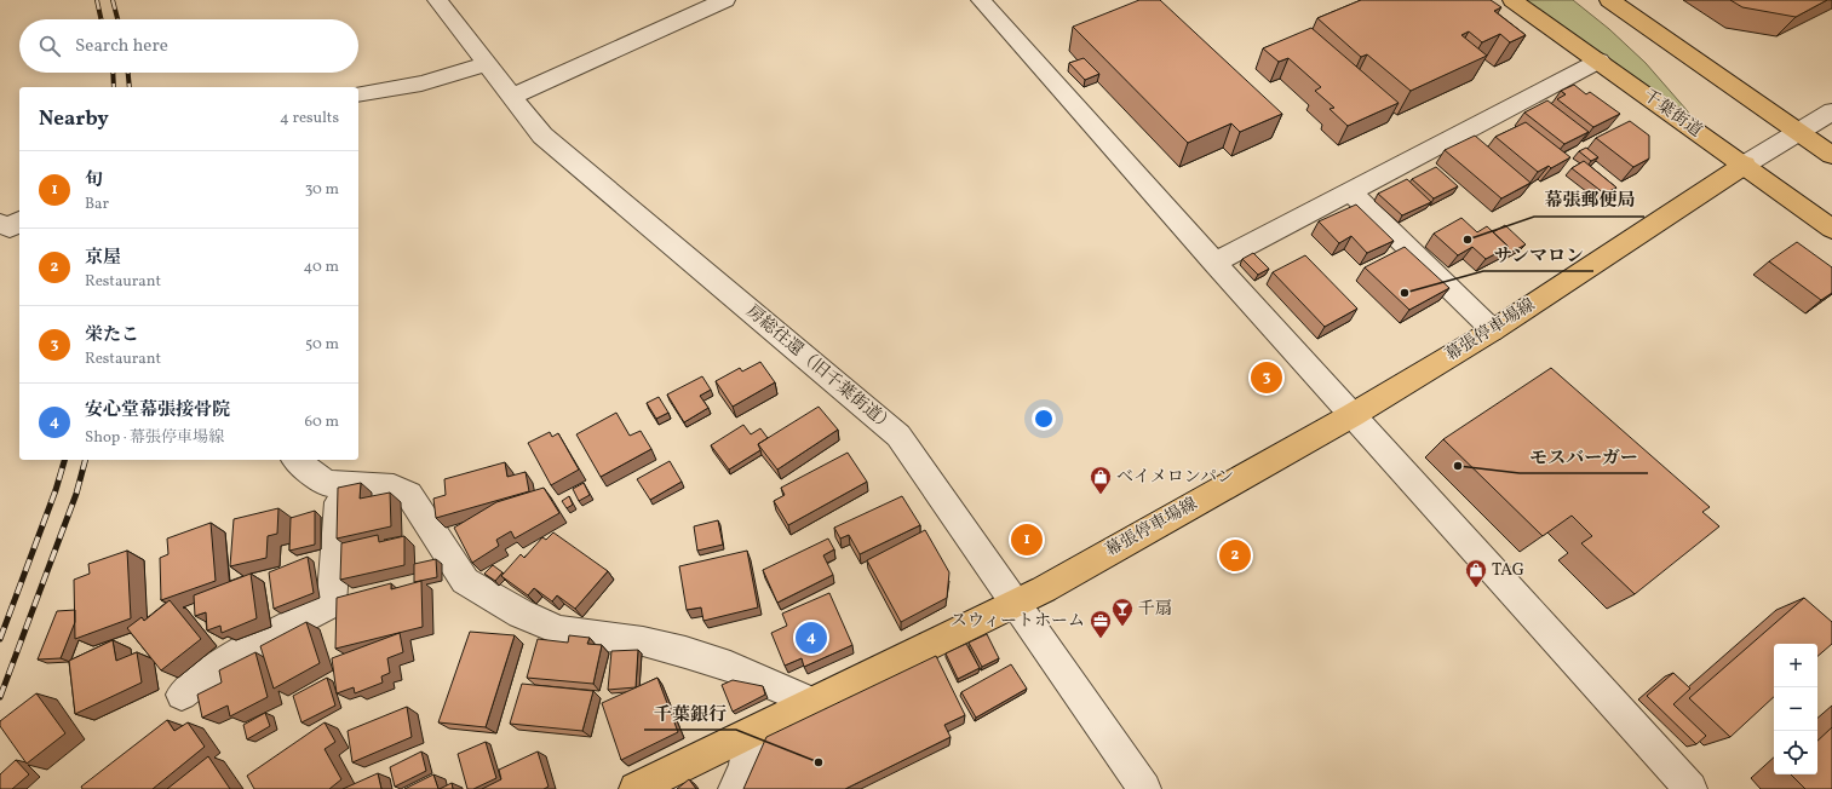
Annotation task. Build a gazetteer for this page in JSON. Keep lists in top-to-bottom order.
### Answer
{
  "streets": {
    "main road": ["千葉街道", "幕張停車場線"],
    "street": ["房総往還（旧千葉街道）"]
  },
  "crossings": [
    ["千葉街道", "幕張停車場線"],
    ["幕張停車場線", "房総往還（旧千葉街道）"]
  ],
  "places": {
    "other": [
      "幕張郵便局",
      "サンマロン",
      "モスバーガー",
      "千葉銀行"
    ],
    "shop": ["ベイメロンパン", "TAG"],
    "bar": ["千扇"],
    "office": ["スウィートホーム"]
  },
  "page": {
    "search": "Search here",
    "heading": ["Nearby", "4 results"],
    "list": [
      {
        "mark": "1",
        "name": "旬",
        "note": "Bar",
        "value": "30 m"
      },
      {
        "mark": "2",
        "name": "京屋",
        "note": "Restaurant",
        "value": "40 m"
      },
      {
        "mark": "3",
        "name": "栄たこ",
        "note": "Restaurant",
        "value": "50 m"
      },
      {
        "mark": "4",
        "name": "安心堂幕張接骨院",
        "note": "Shop · 幕張停車場線",
        "value": "60 m"
      }
    ],
    "pins": [
      "3",
      "1",
      "2",
      "4"
    ],
    "map_buttons": ["+", "−"]
  }
}
